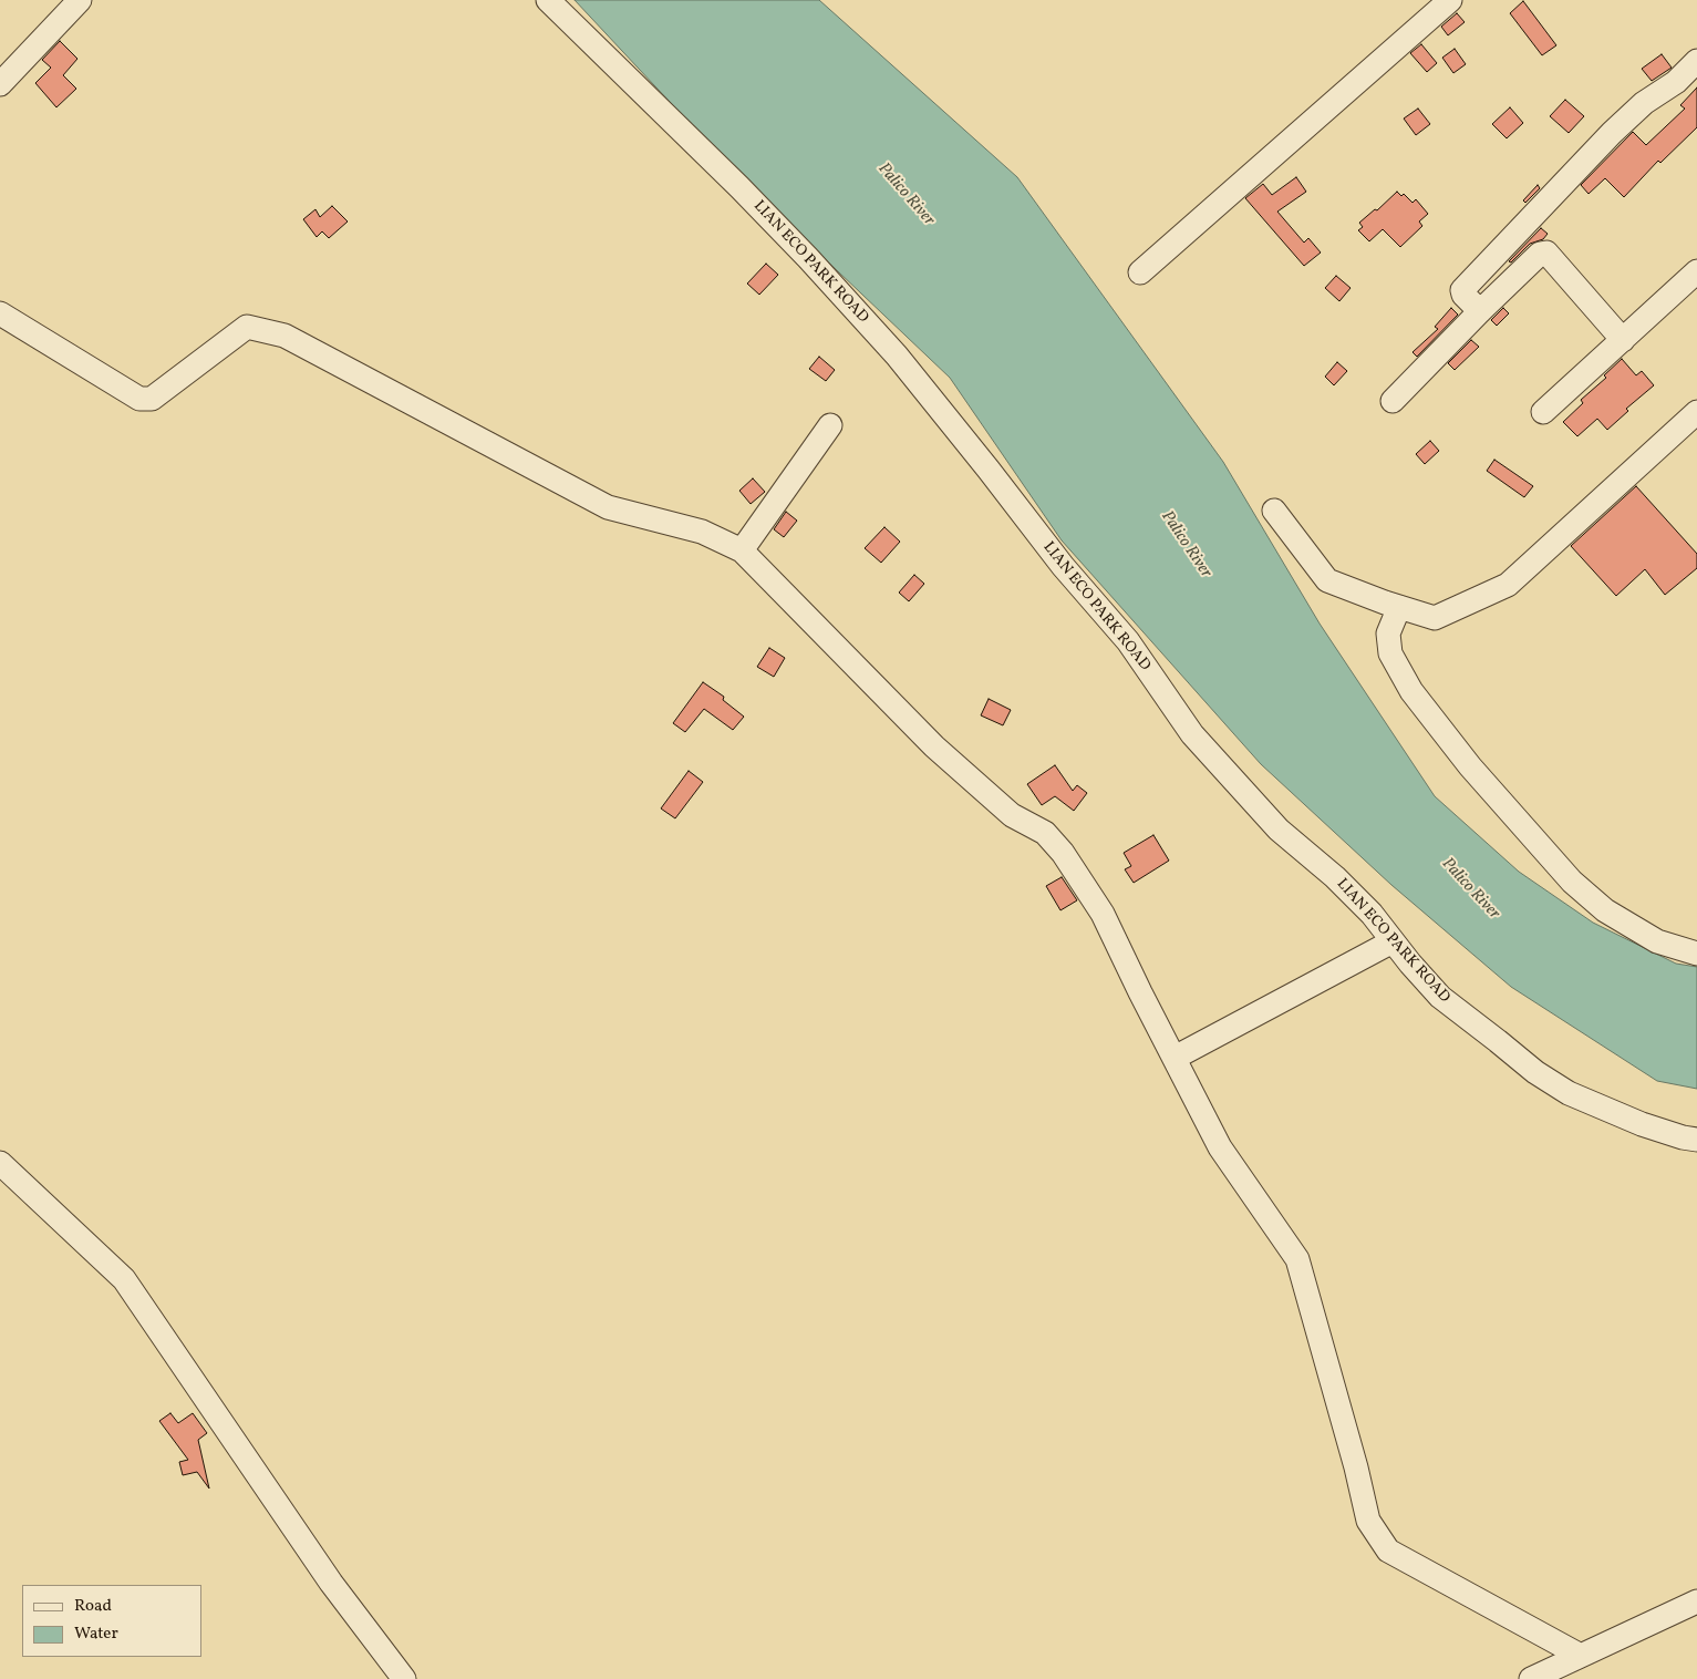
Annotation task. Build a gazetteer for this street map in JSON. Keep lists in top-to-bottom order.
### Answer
{
  "streets": {
    "street": ["LIAN ECO PARK ROAD"]
  },
  "water": ["Palico River"],
  "legend": ["Road", "Water"]
}
